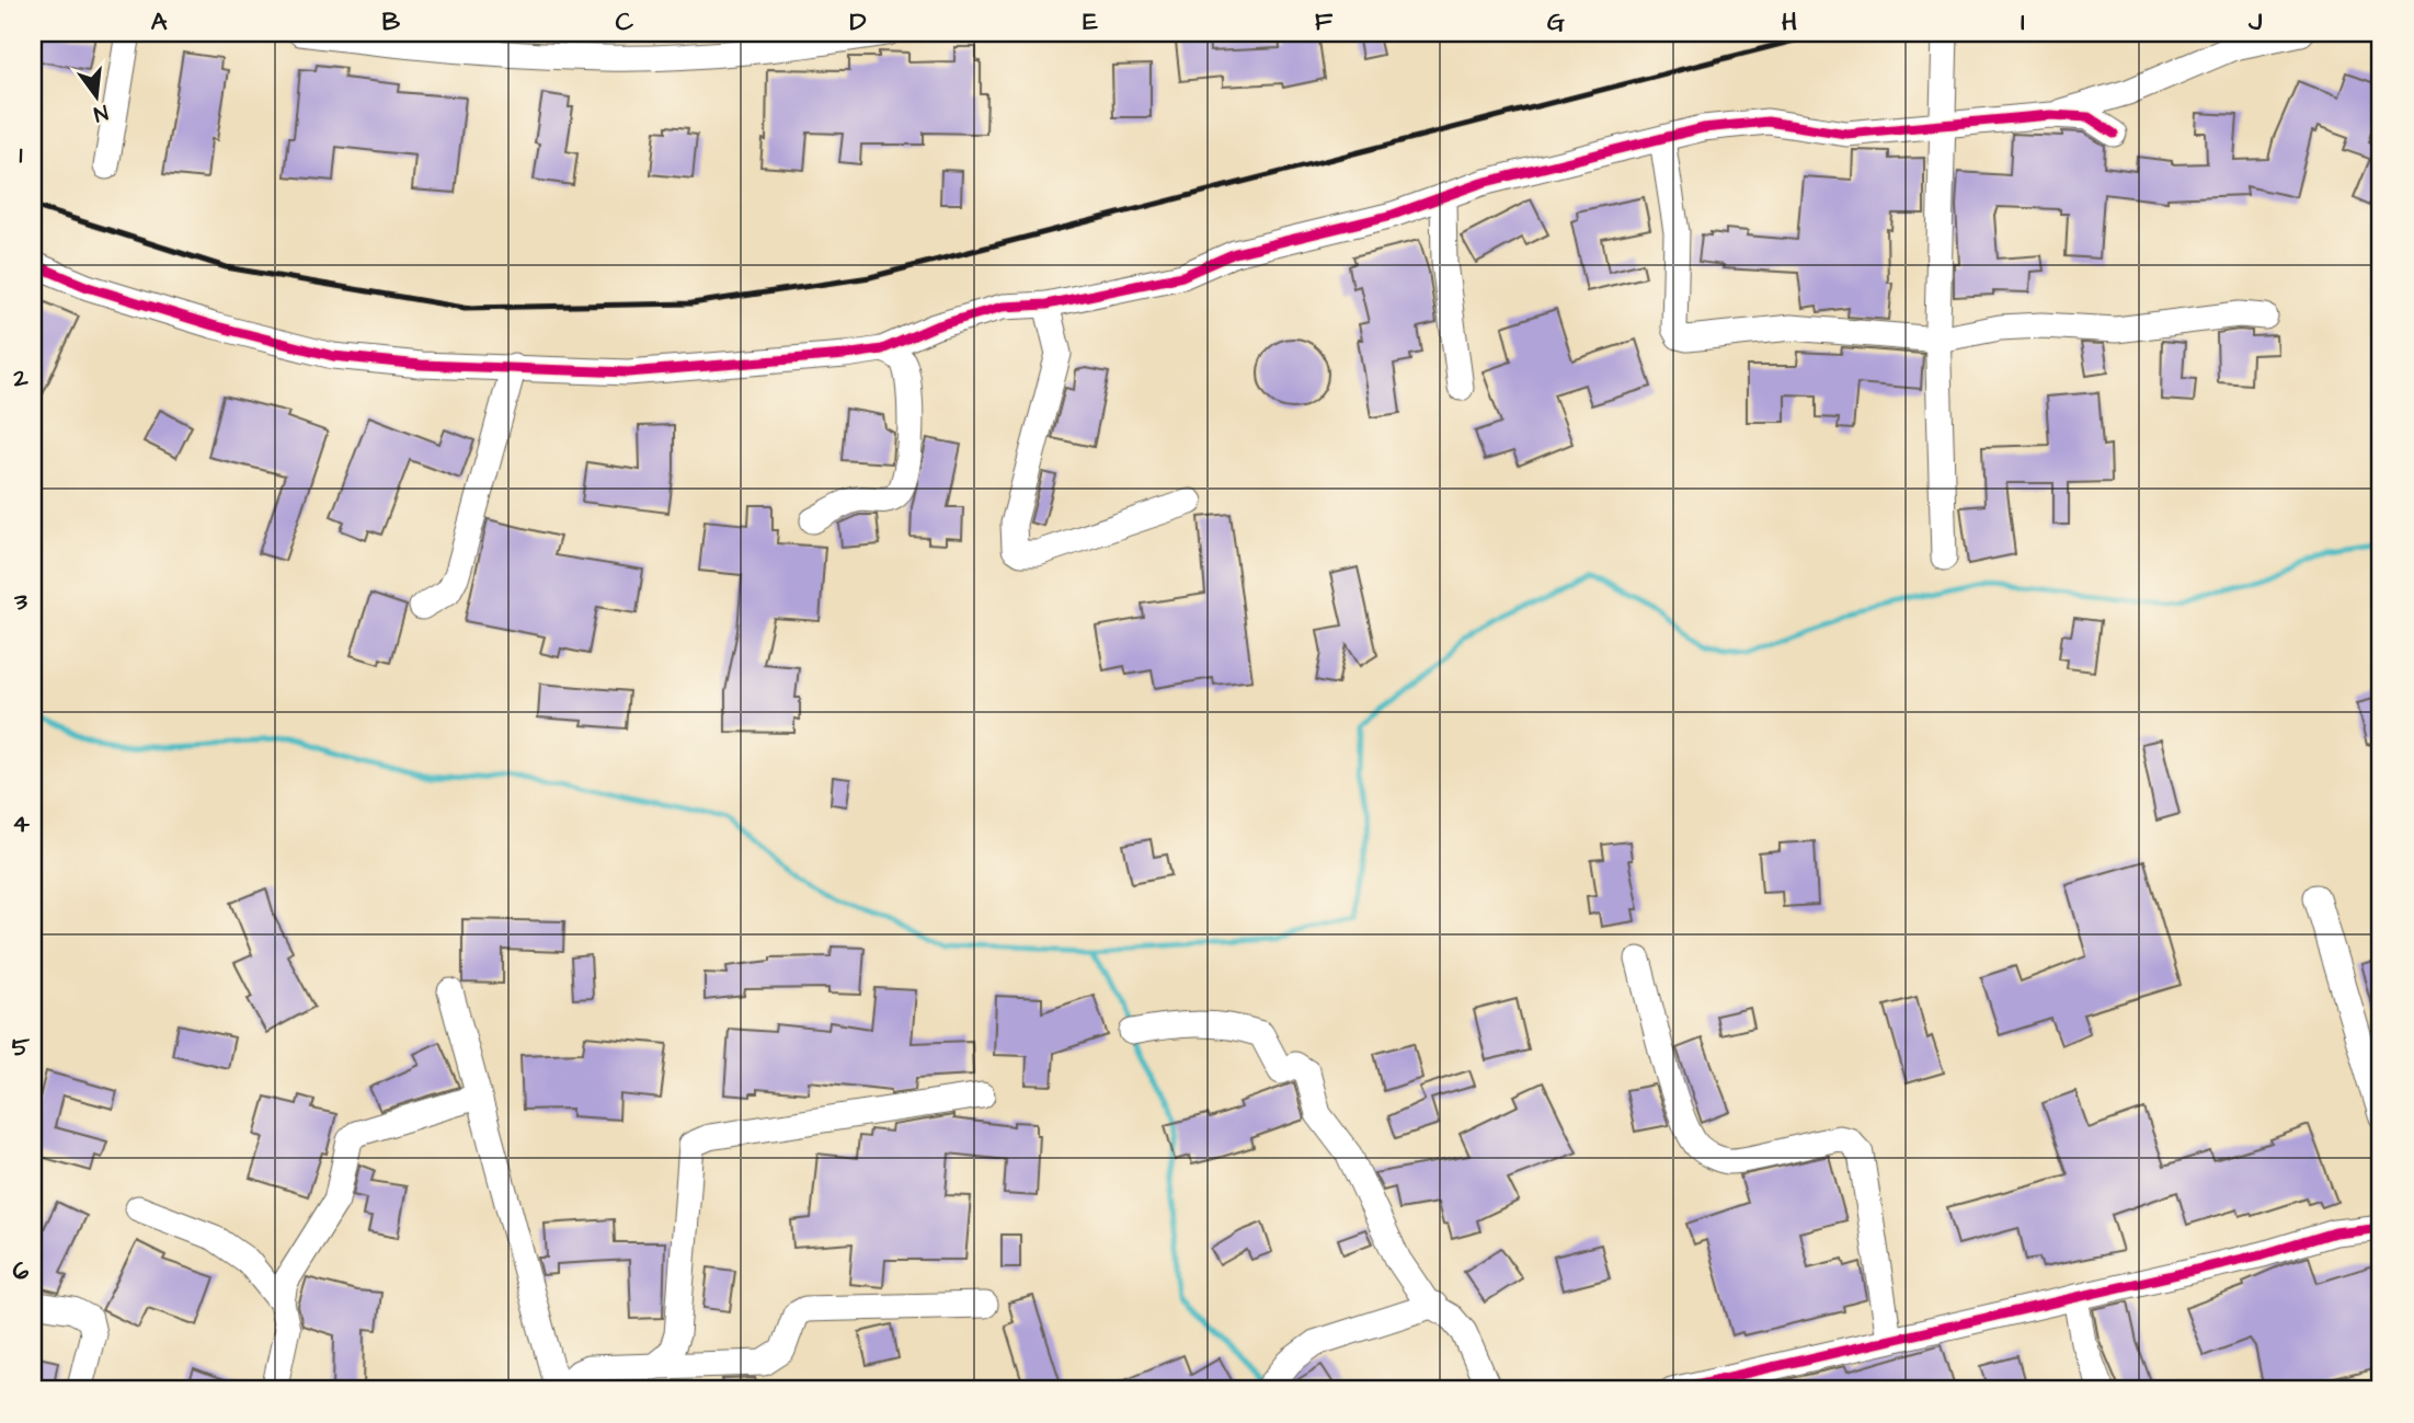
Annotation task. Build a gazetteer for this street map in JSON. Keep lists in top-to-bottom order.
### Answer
{
  "north": "bottom",
  "grid": {
    "columns": [
      "A",
      "B",
      "C",
      "D",
      "E",
      "F",
      "G",
      "H",
      "I",
      "J"
    ],
    "rows": [
      "1",
      "2",
      "3",
      "4",
      "5",
      "6"
    ]
  }
}
